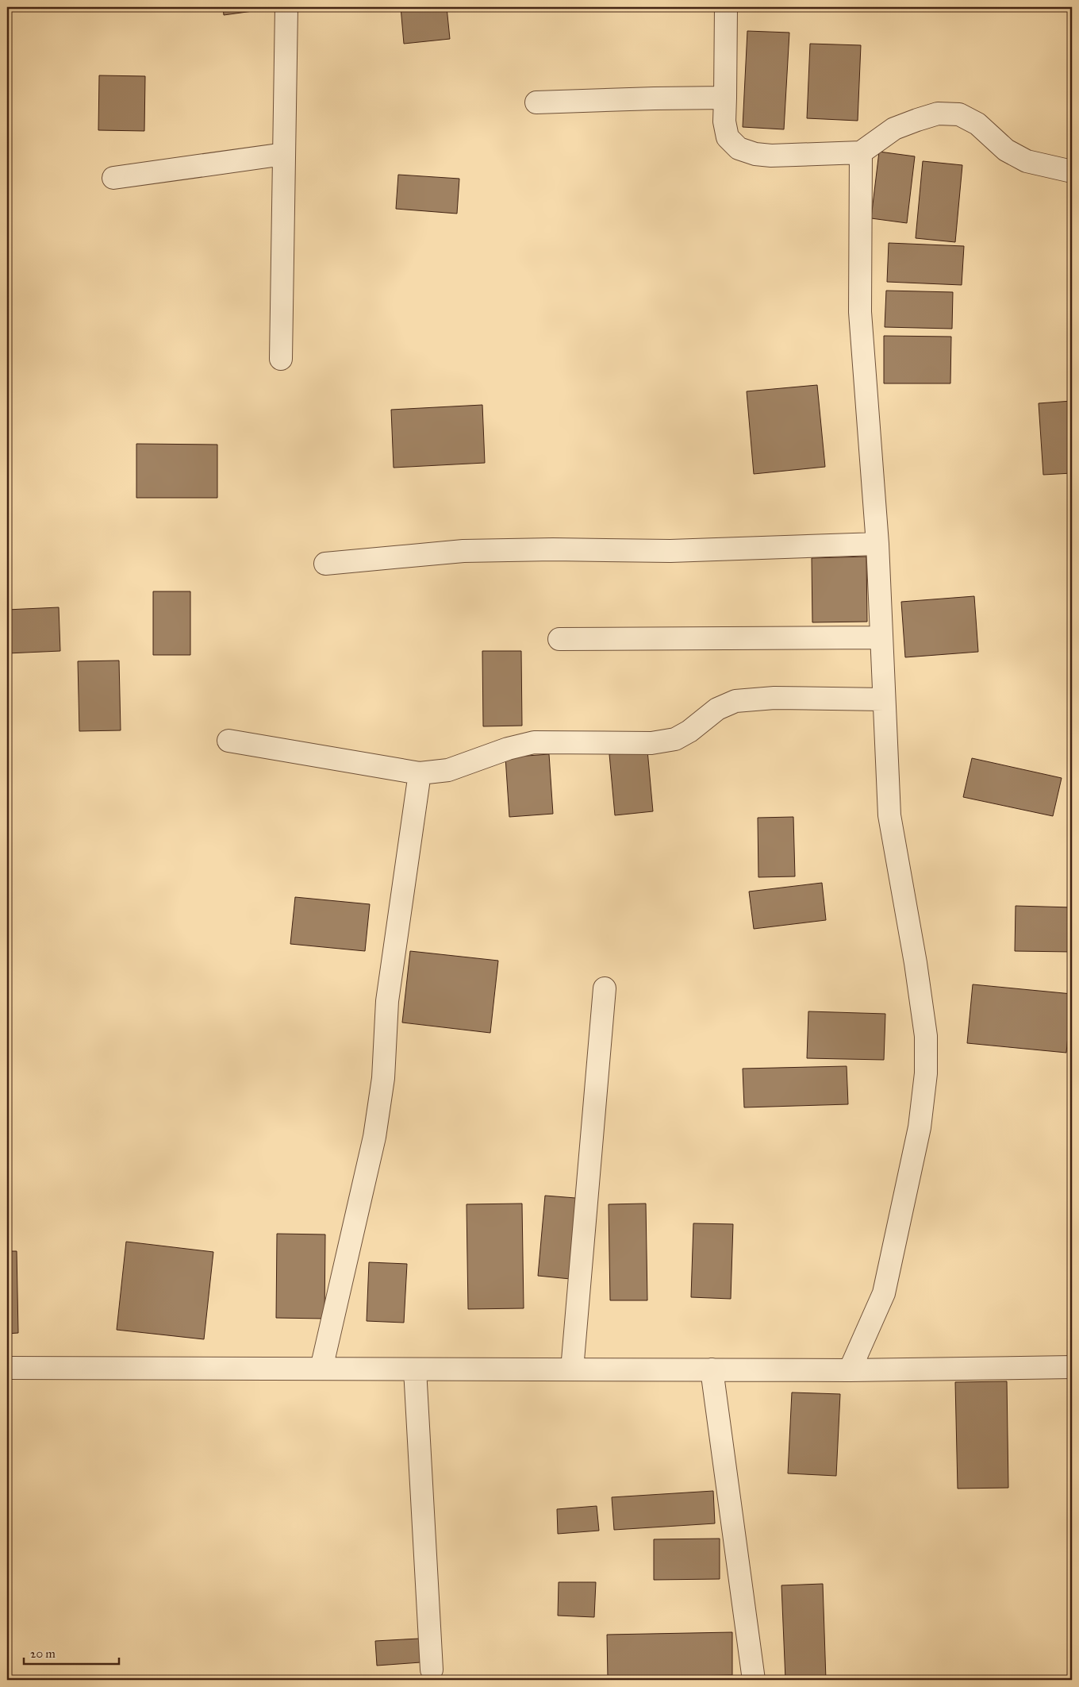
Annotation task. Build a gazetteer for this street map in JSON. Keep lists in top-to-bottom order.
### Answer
{
  "scale_bar": "20 m"
}
